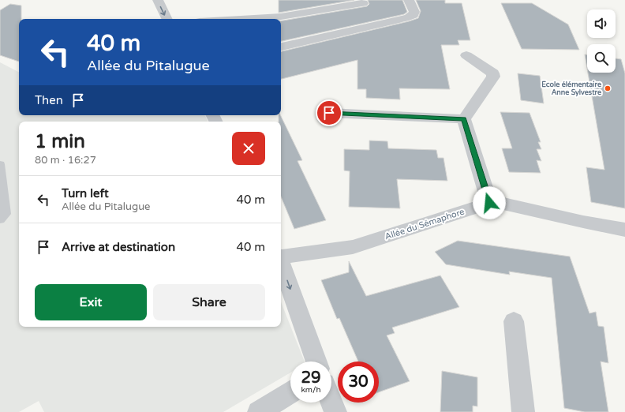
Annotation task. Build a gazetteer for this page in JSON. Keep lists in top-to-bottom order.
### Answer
{
  "streets": {
    "street": ["Allée du Sémaphore"]
  },
  "places": ["Ecole élémentaire Anne Sylvestre"],
  "page": {
    "turn": ["40 m", "Allée du Pitalugue"],
    "then": "Then",
    "heading": ["1 min", "80 m · 16:27"],
    "list": [
      {
        "name": "Turn left",
        "note": "Allée du Pitalugue",
        "value": "40 m"
      },
      {
        "name": "Arrive at destination",
        "value": "40 m"
      }
    ],
    "buttons": ["Exit", "Share"],
    "speed": "29 km/h",
    "limit": "30"
  }
}
